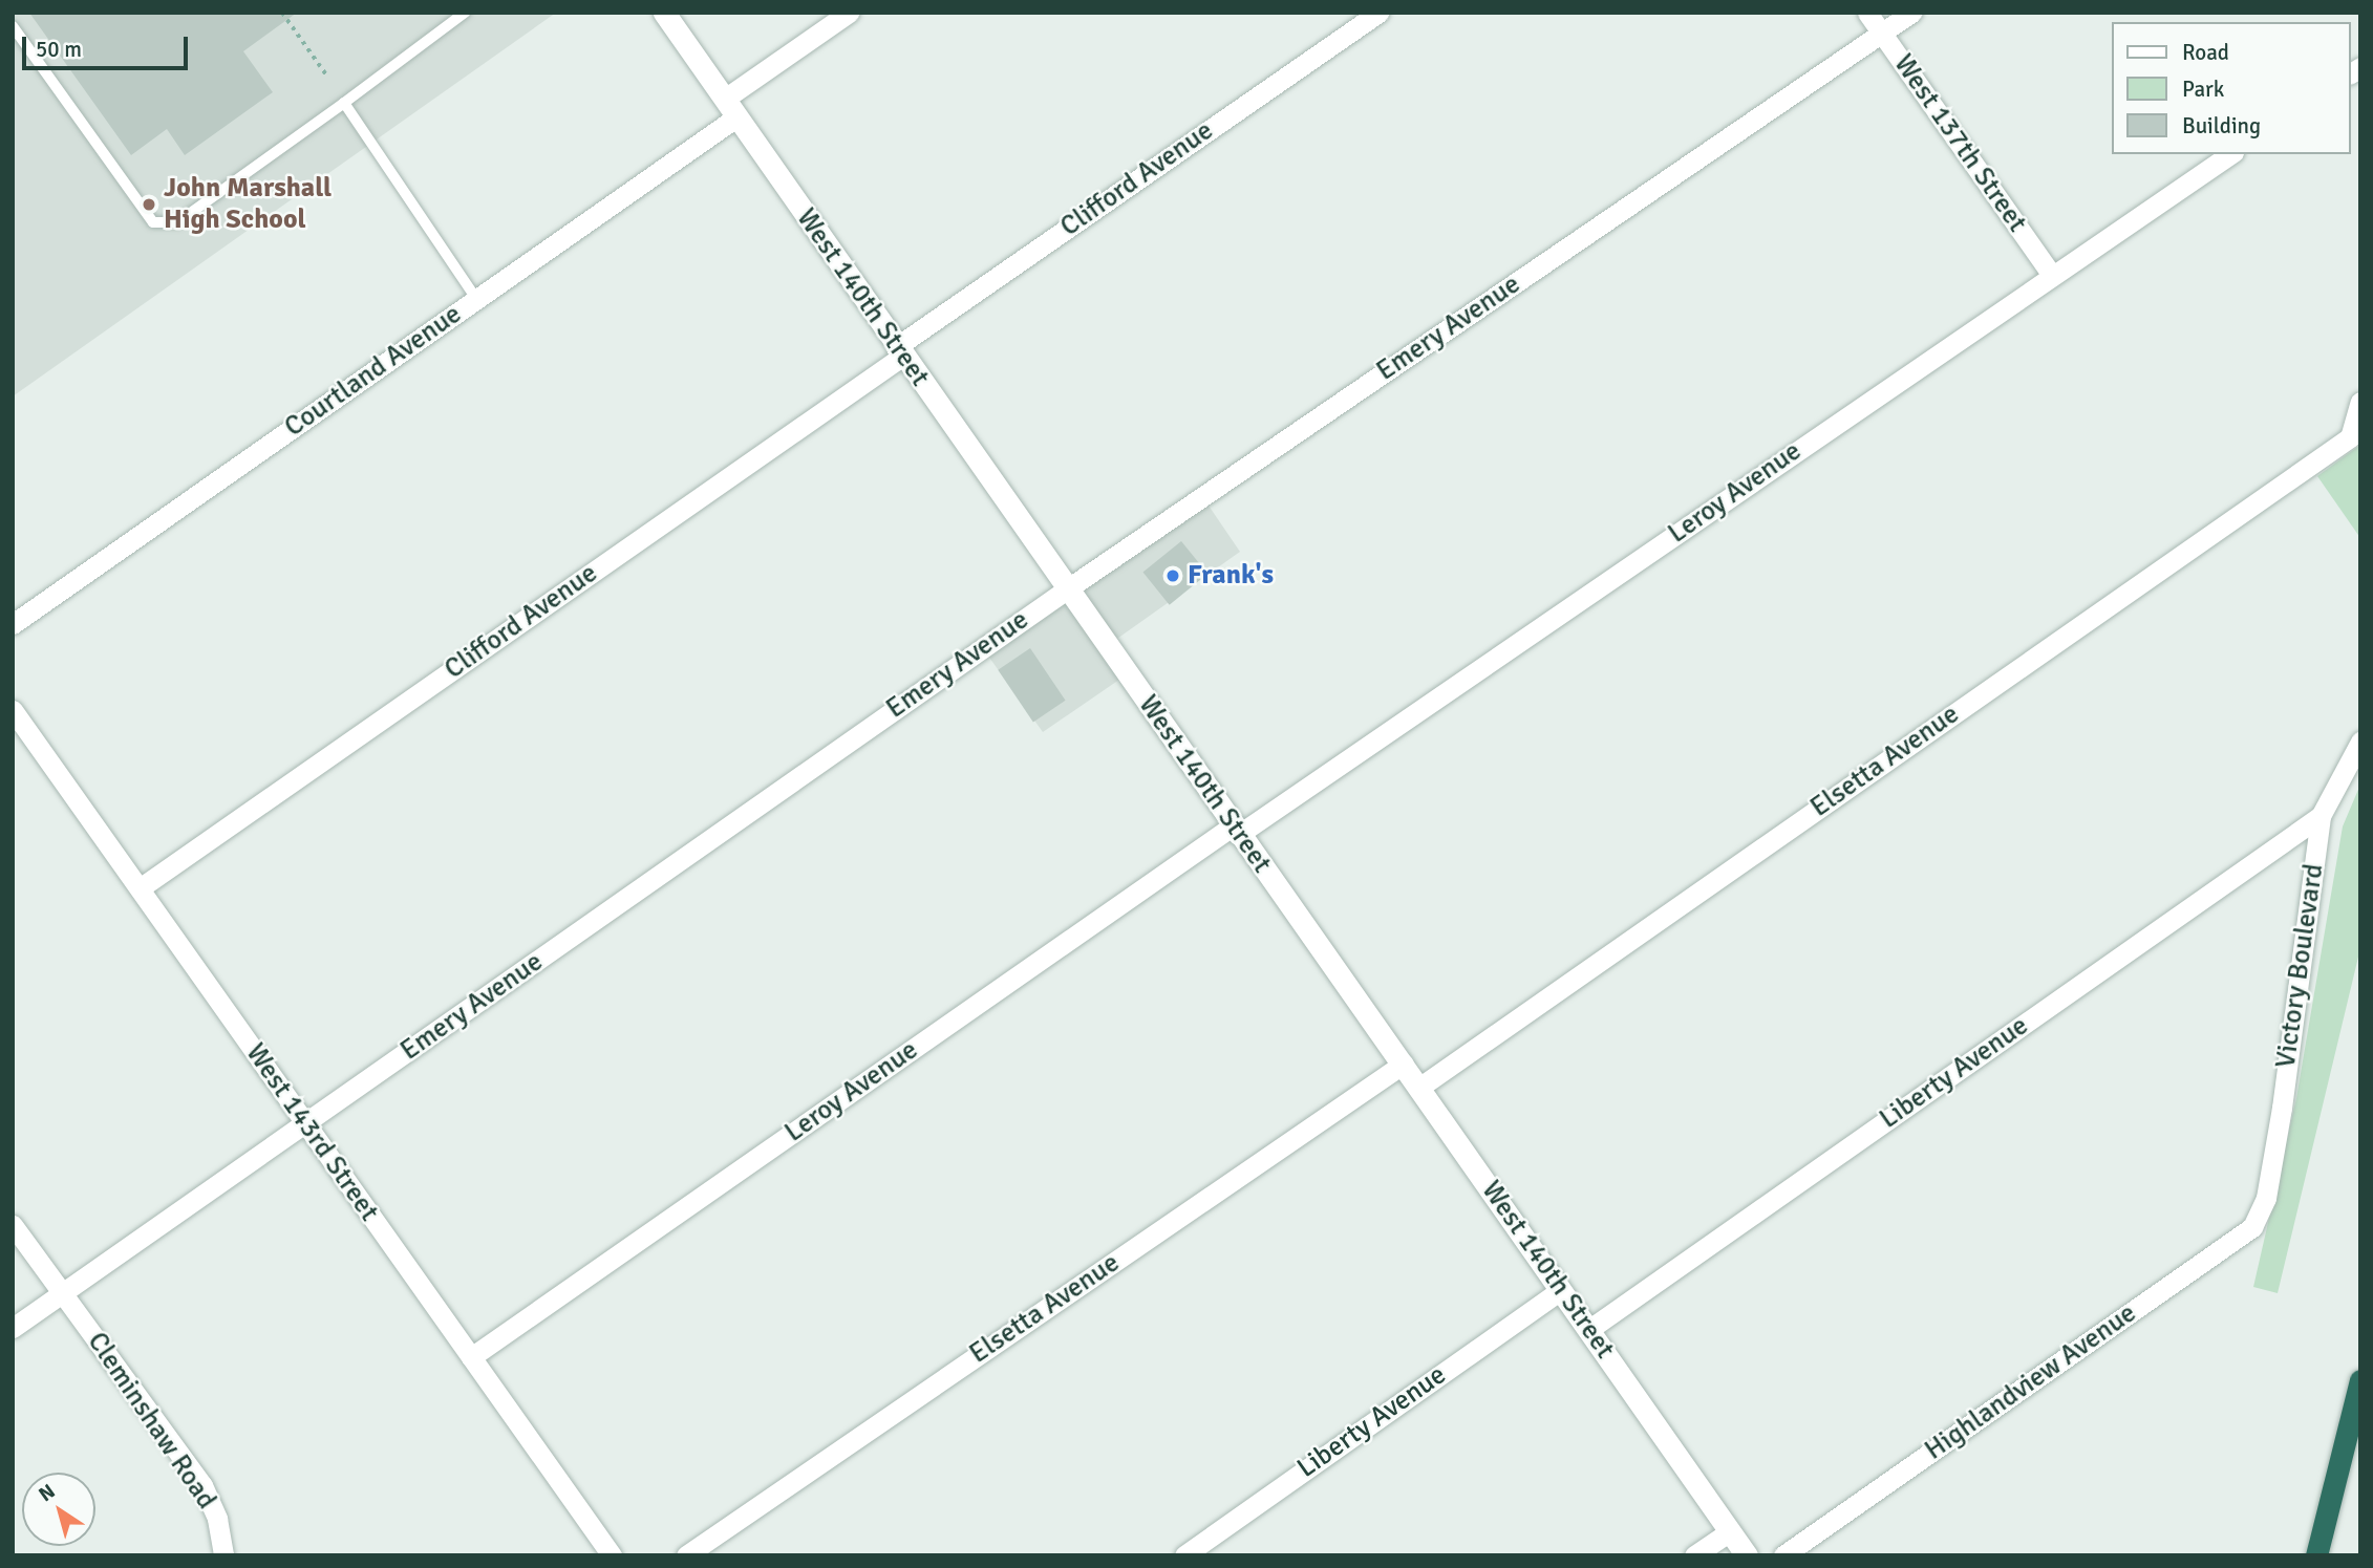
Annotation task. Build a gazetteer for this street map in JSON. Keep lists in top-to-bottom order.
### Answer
{
  "streets": {
    "street": [
      "West 137th Street",
      "Clifford Avenue",
      "West 140th Street",
      "Emery Avenue",
      "Courtland Avenue",
      "Leroy Avenue",
      "Elsetta Avenue",
      "Victory Boulevard",
      "Liberty Avenue",
      "West 143rd Street",
      "Highlandview Avenue",
      "Cleminshaw Road"
    ]
  },
  "crossings": [
    ["West 137th Street", "Emery Avenue"],
    ["West 137th Street", "Leroy Avenue"],
    ["Clifford Avenue", "West 140th Street"],
    ["Clifford Avenue", "West 143rd Street"],
    ["West 140th Street", "Emery Avenue"],
    ["West 140th Street", "Courtland Avenue"],
    ["West 140th Street", "Leroy Avenue"],
    ["West 140th Street", "Elsetta Avenue"],
    ["West 140th Street", "Liberty Avenue"],
    ["Emery Avenue", "West 143rd Street"],
    ["Emery Avenue", "Cleminshaw Road"],
    ["Leroy Avenue", "West 143rd Street"],
    ["Victory Boulevard", "Liberty Avenue"],
    ["Victory Boulevard", "Highlandview Avenue"]
  ],
  "places": ["John Marshall High School", "Frank's"],
  "legend": ["Road", "Park", "Building"],
  "scale_bar": "50 m",
  "north": "top left"
}
